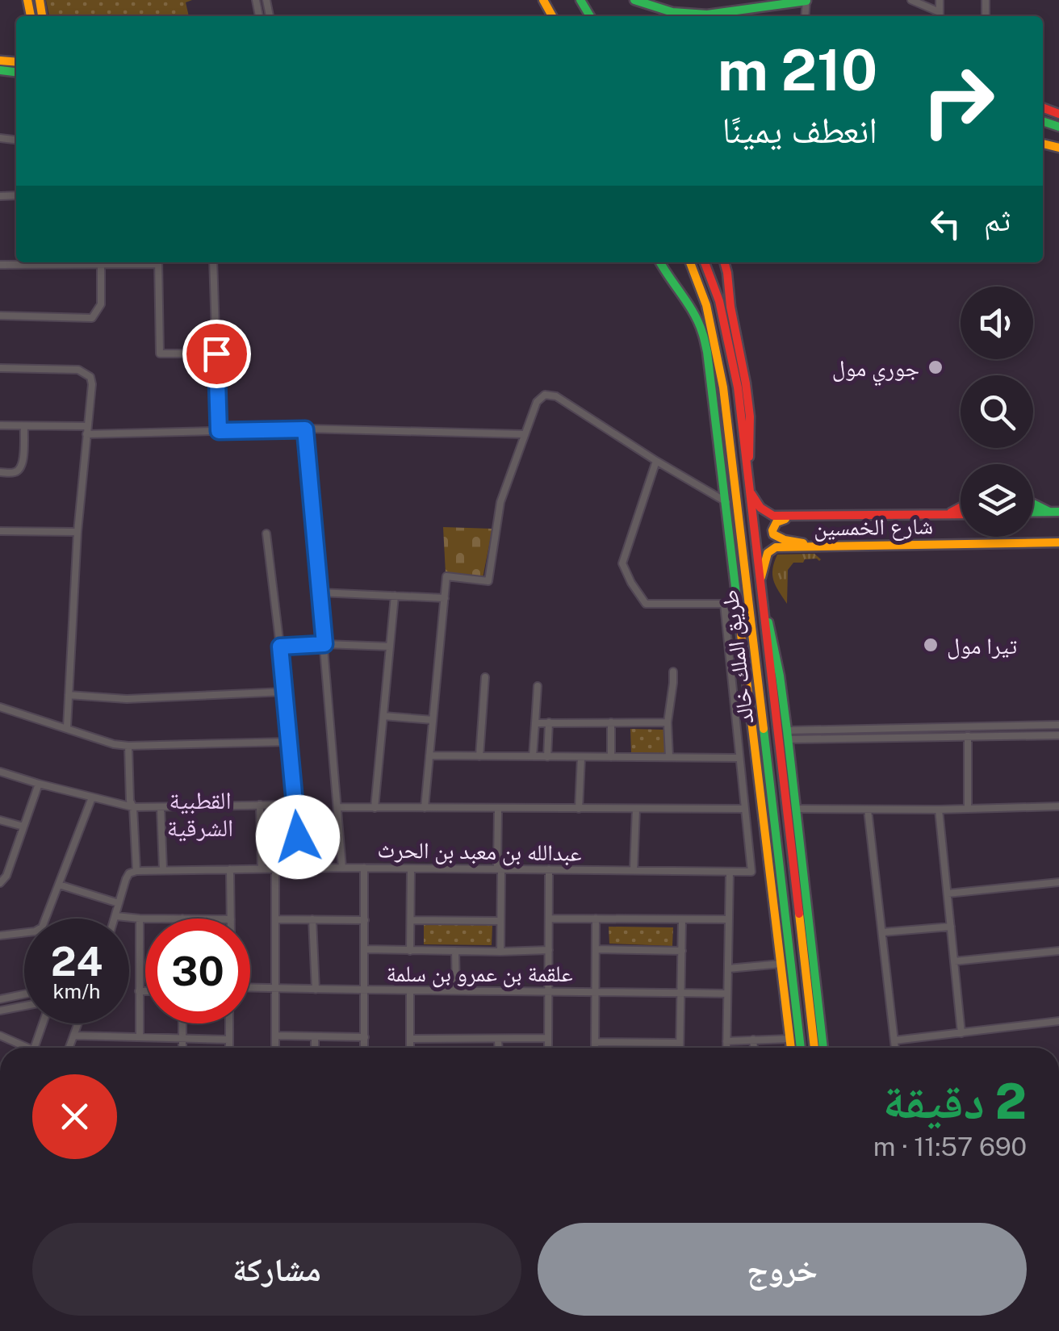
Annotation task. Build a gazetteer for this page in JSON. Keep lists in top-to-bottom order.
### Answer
{
  "streets": {
    "main road": ["شارع الخمسين", "طريق الملك خالد"],
    "street": ["عبدالله بن معبد بن الحرث", "علقمة بن عمرو بن سلمة"]
  },
  "crossings": [
    ["شارع الخمسين", "طريق الملك خالد"]
  ],
  "districts": ["القطبية الشرقية"],
  "places": ["جوري مول", "تيرا مول"],
  "page": {
    "turn": ["210 m", "انعطف يمينًا"],
    "then": "ثم",
    "speed": "24 km/h",
    "limit": "30",
    "heading": ["2 دقيقة", "690 m · 11:57"],
    "buttons": ["خروج", "مشاركة"]
  }
}
